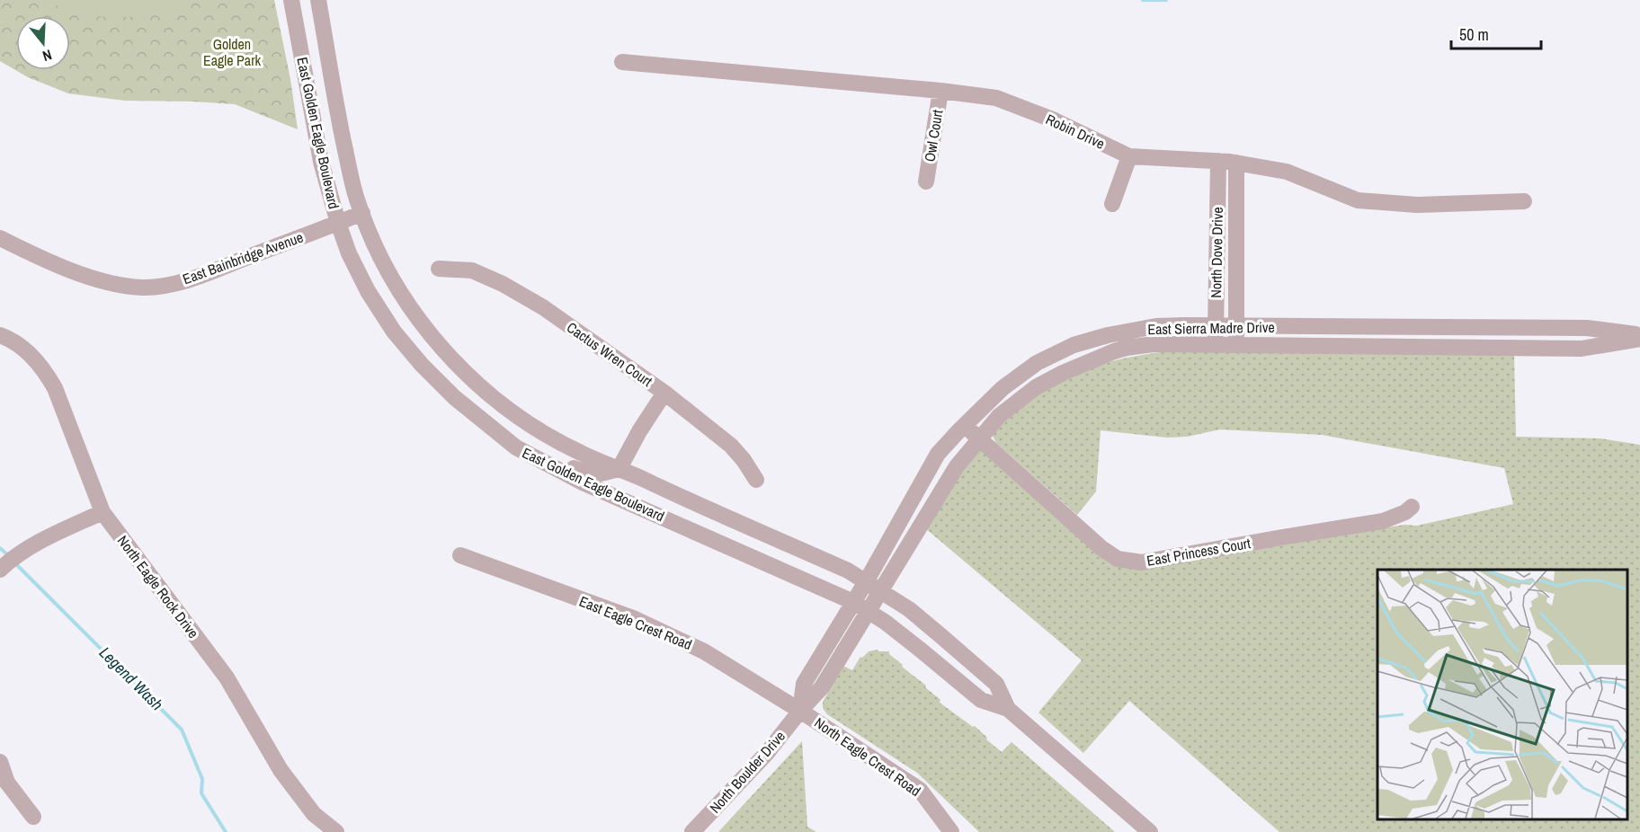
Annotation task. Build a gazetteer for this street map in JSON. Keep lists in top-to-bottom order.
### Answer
{
  "streets": {
    "street": [
      "Robin Drive",
      "East Golden Eagle Boulevard",
      "Owl Court",
      "North Dove Drive",
      "East Bainbridge Avenue",
      "East Sierra Madre Drive",
      "Cactus Wren Court",
      "East Princess Court",
      "North Eagle Rock Drive",
      "East Eagle Crest Road",
      "North Eagle Crest Road",
      "North Boulder Drive"
    ]
  },
  "crossings": [
    ["Robin Drive", "Owl Court"],
    ["Robin Drive", "North Dove Drive"],
    ["East Golden Eagle Boulevard", "East Bainbridge Avenue"],
    ["East Golden Eagle Boulevard", "East Sierra Madre Drive"],
    ["East Golden Eagle Boulevard", "North Boulder Drive"],
    ["North Dove Drive", "East Sierra Madre Drive"],
    ["East Sierra Madre Drive", "East Princess Court"],
    ["East Sierra Madre Drive", "North Boulder Drive"],
    ["East Eagle Crest Road", "North Eagle Crest Road"],
    ["East Eagle Crest Road", "North Boulder Drive"],
    ["North Eagle Crest Road", "North Boulder Drive"]
  ],
  "water": ["Legend Wash"],
  "parks": ["Golden Eagle Park"],
  "scale_bar": "50 m",
  "north": "bottom"
}
